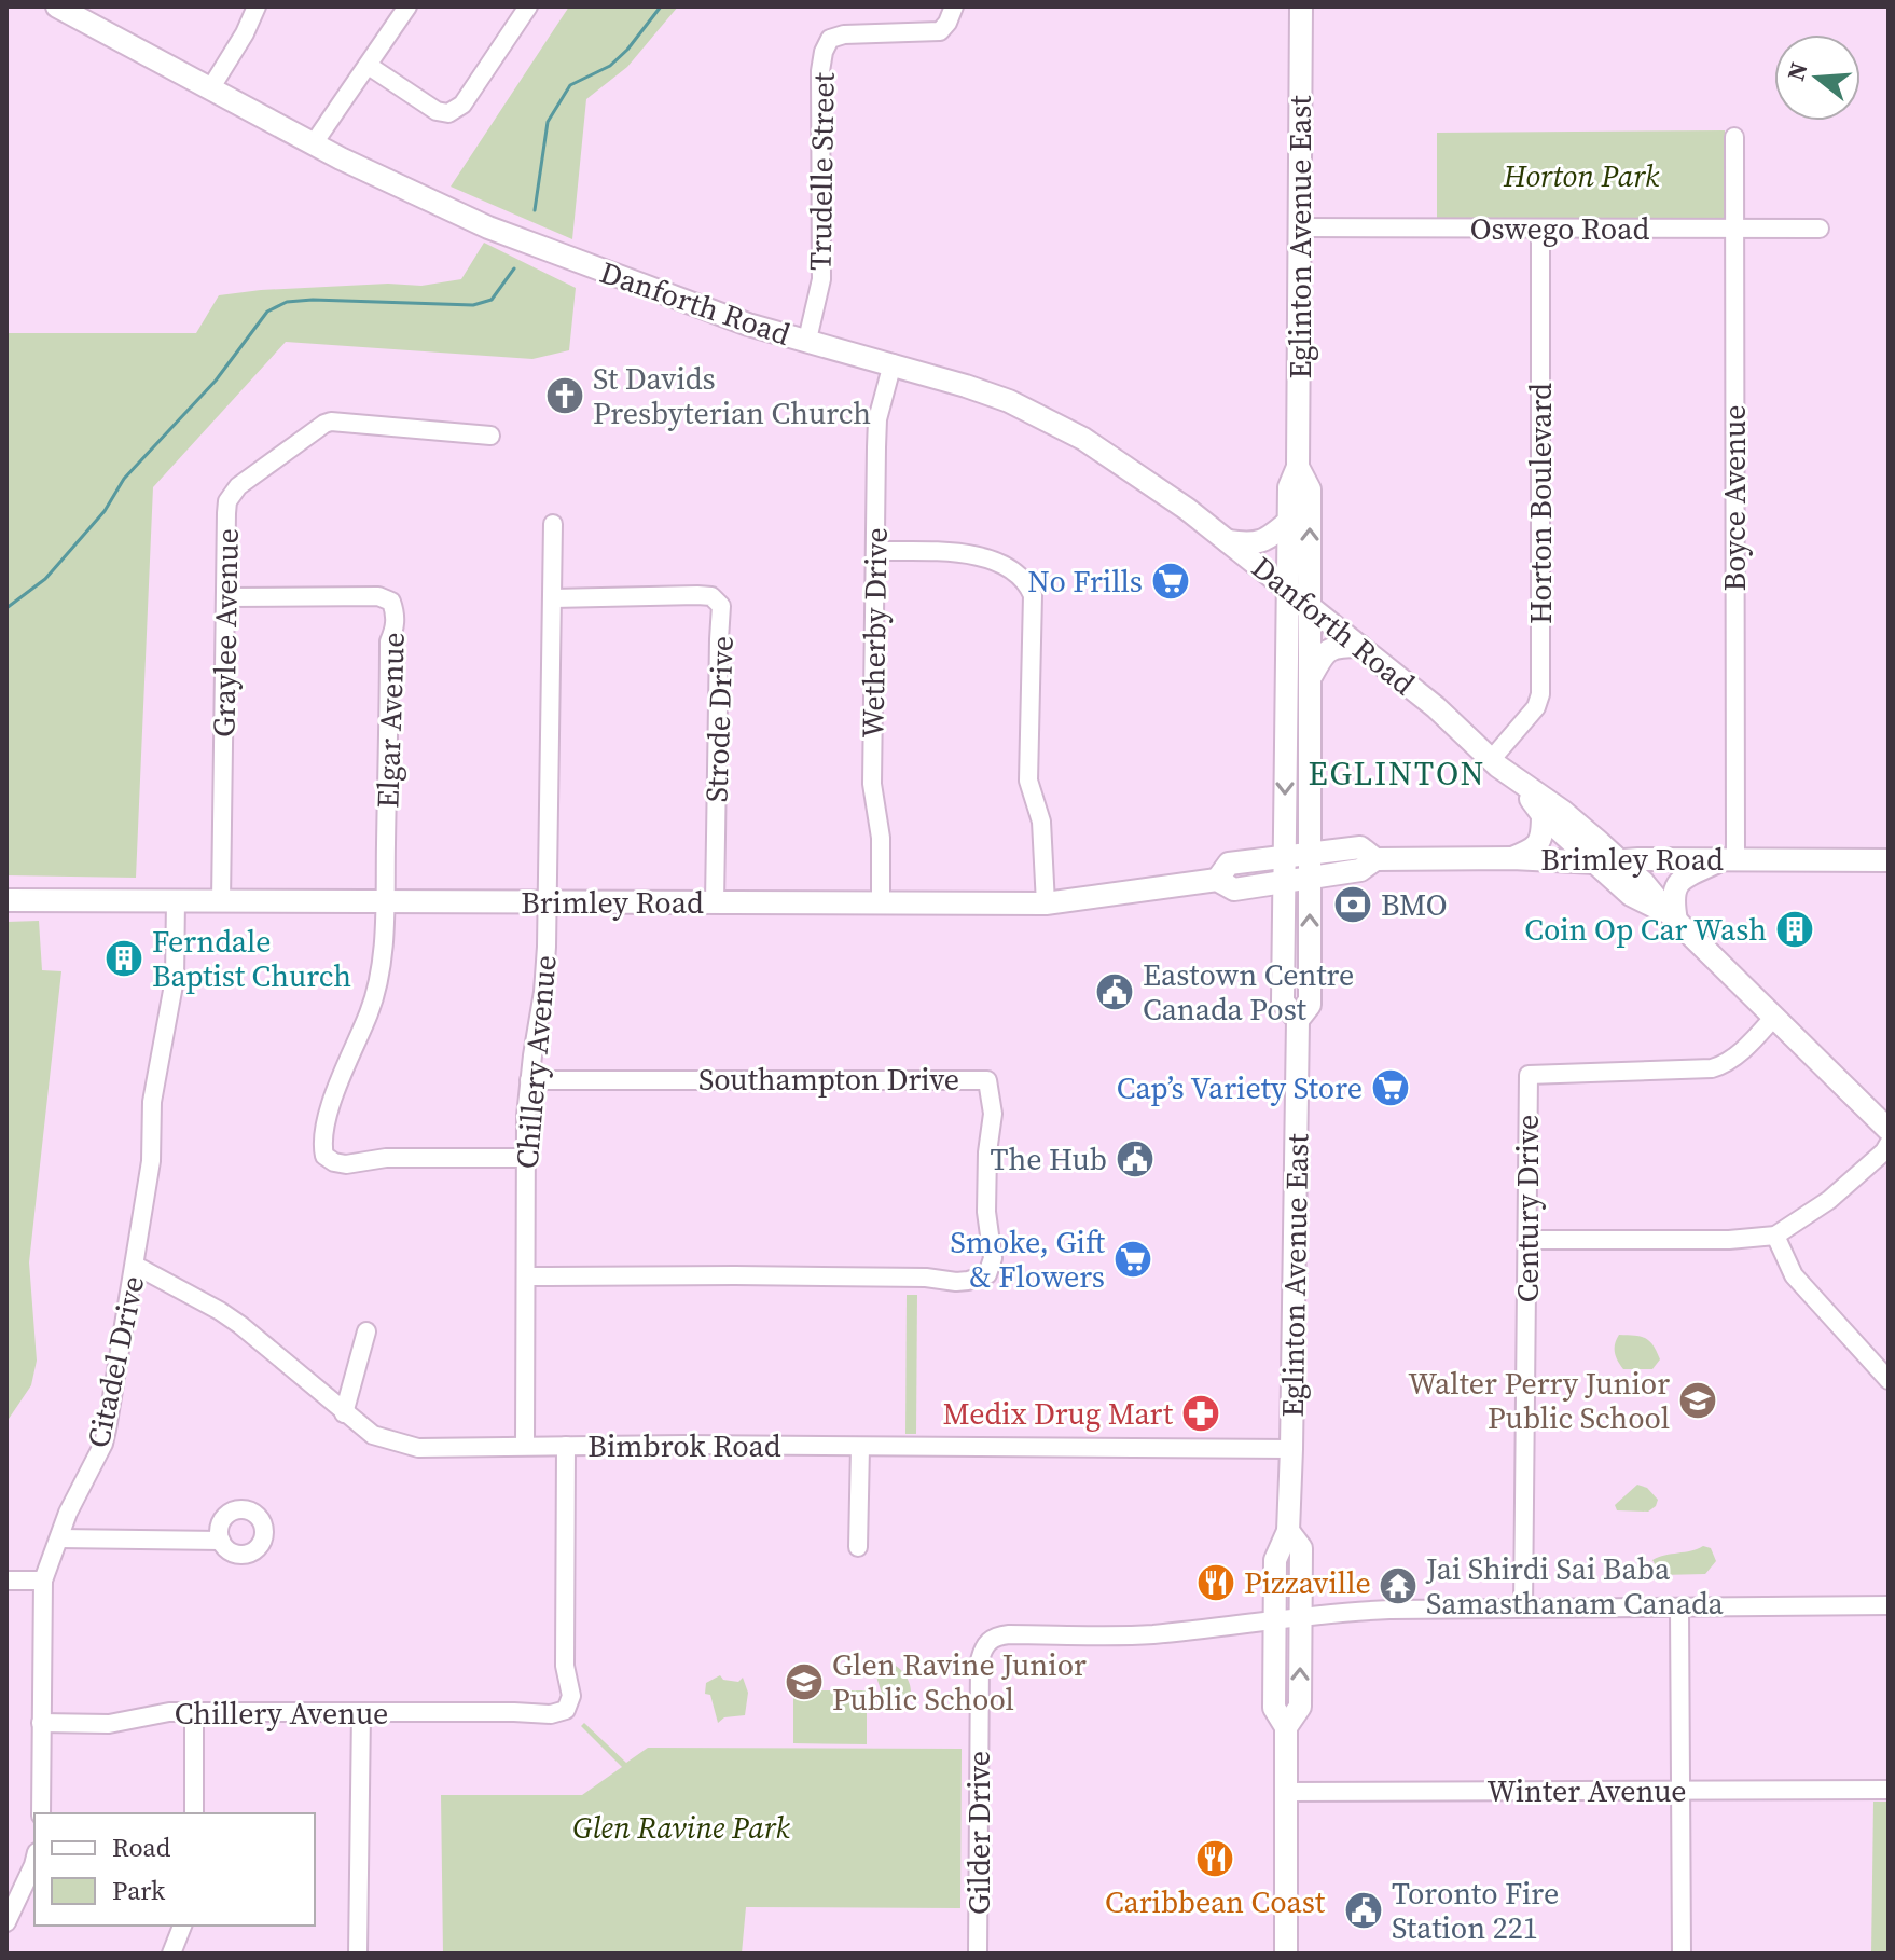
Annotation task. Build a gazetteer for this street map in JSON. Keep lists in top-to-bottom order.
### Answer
{
  "streets": {
    "main road": ["Eglinton Avenue East", "Danforth Road", "Brimley Road"],
    "street": [
      "Trudelle Street",
      "Oswego Road",
      "Boyce Avenue",
      "Horton Boulevard",
      "Graylee Avenue",
      "Wetherby Drive",
      "Strode Drive",
      "Elgar Avenue",
      "Chillery Avenue",
      "Southampton Drive",
      "Century Drive",
      "Citadel Drive",
      "Bimbrok Road",
      "Winter Avenue",
      "Gilder Drive"
    ]
  },
  "crossings": [
    ["Trudelle Street", "Danforth Road"],
    ["Oswego Road", "Eglinton Avenue East"],
    ["Oswego Road", "Boyce Avenue"],
    ["Oswego Road", "Horton Boulevard"],
    ["Eglinton Avenue East", "Danforth Road"],
    ["Eglinton Avenue East", "Brimley Road"],
    ["Eglinton Avenue East", "Bimbrok Road"],
    ["Eglinton Avenue East", "Winter Avenue"],
    ["Eglinton Avenue East", "Gilder Drive"],
    ["Danforth Road", "Horton Boulevard"],
    ["Danforth Road", "Wetherby Drive"],
    ["Danforth Road", "Brimley Road"],
    ["Danforth Road", "Century Drive"],
    ["Boyce Avenue", "Brimley Road"],
    ["Graylee Avenue", "Elgar Avenue"],
    ["Graylee Avenue", "Brimley Road"],
    ["Wetherby Drive", "Brimley Road"],
    ["Strode Drive", "Brimley Road"],
    ["Strode Drive", "Chillery Avenue"],
    ["Elgar Avenue", "Brimley Road"],
    ["Brimley Road", "Chillery Avenue"],
    ["Brimley Road", "Citadel Drive"],
    ["Chillery Avenue", "Southampton Drive"],
    ["Chillery Avenue", "Citadel Drive"],
    ["Chillery Avenue", "Bimbrok Road"],
    ["Citadel Drive", "Bimbrok Road"]
  ],
  "districts": ["EGLINTON"],
  "parks": ["Horton Park", "Glen Ravine Park"],
  "places": {
    "church": ["St Davids Presbyterian Church"],
    "supermarket": ["No Frills", "Cap’s Variety Store", "Smoke, Gift & Flowers"],
    "bank": ["BMO"],
    "building": ["Coin Op Car Wash", "Ferndale Baptist Church"],
    "public building": ["Eastown Centre Canada Post", "The Hub", "Toronto Fire Station 221"],
    "school or university": ["Walter Perry Junior Public School", "Glen Ravine Junior Public School"],
    "pharmacy": ["Medix Drug Mart"],
    "restaurant": ["Pizzaville", "Caribbean Coast"],
    "temple": ["Jai Shirdi Sai Baba Samasthanam Canada"]
  },
  "legend": ["Road", "Park"],
  "north": "left"
}
